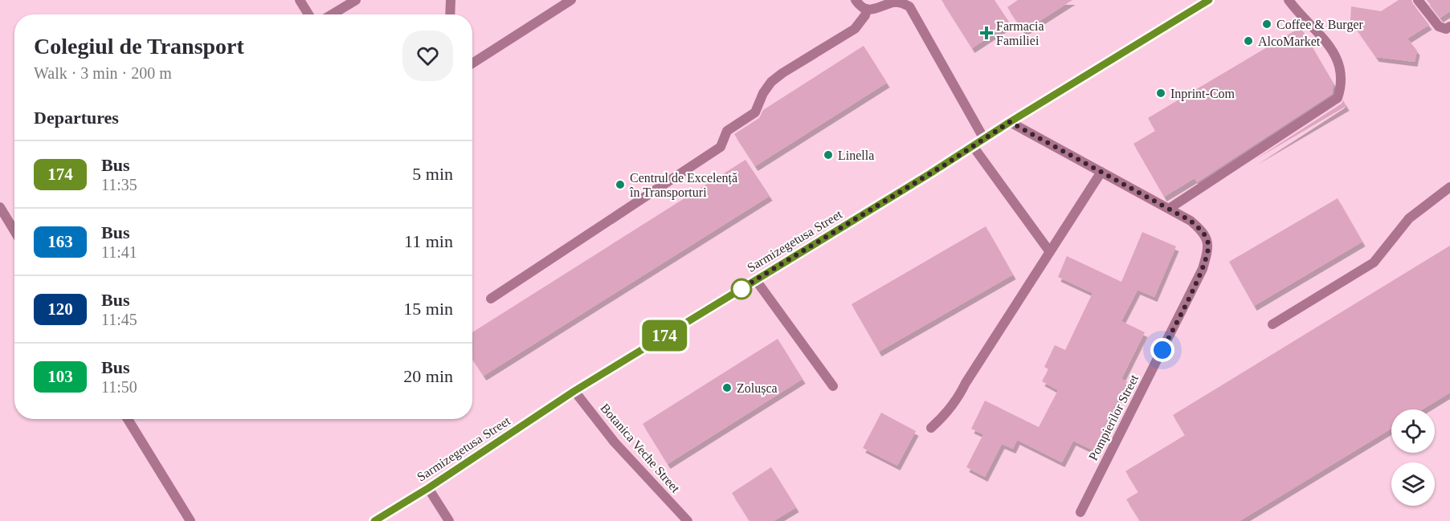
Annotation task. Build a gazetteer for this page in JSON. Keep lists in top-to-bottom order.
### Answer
{
  "streets": {
    "main road": ["Sarmizegetusa Street"],
    "street": ["Pompierilor Street", "Botanica Veche Street"]
  },
  "crossings": [
    ["Sarmizegetusa Street", "Pompierilor Street"],
    ["Sarmizegetusa Street", "Botanica Veche Street"]
  ],
  "places": {
    "other": [
      "Coffee & Burger",
      "AlcoMarket",
      "Inprint-Com",
      "Linella",
      "Centrul de Excelență în Transporturi",
      "Zolușca"
    ],
    "health": ["Farmacia Familiei"]
  },
  "lines": ["bus line 174"],
  "page": {
    "on_map": "174",
    "heading": [
      ["Colegiul de Transport", "Walk · 3 min · 200 m"],
      "Departures"
    ],
    "list": [
      {
        "mark": "174",
        "name": "Bus",
        "note": "11:35",
        "value": "5 min"
      },
      {
        "mark": "163",
        "name": "Bus",
        "note": "11:41",
        "value": "11 min"
      },
      {
        "mark": "120",
        "name": "Bus",
        "note": "11:45",
        "value": "15 min"
      },
      {
        "mark": "103",
        "name": "Bus",
        "note": "11:50",
        "value": "20 min"
      }
    ]
  }
}
